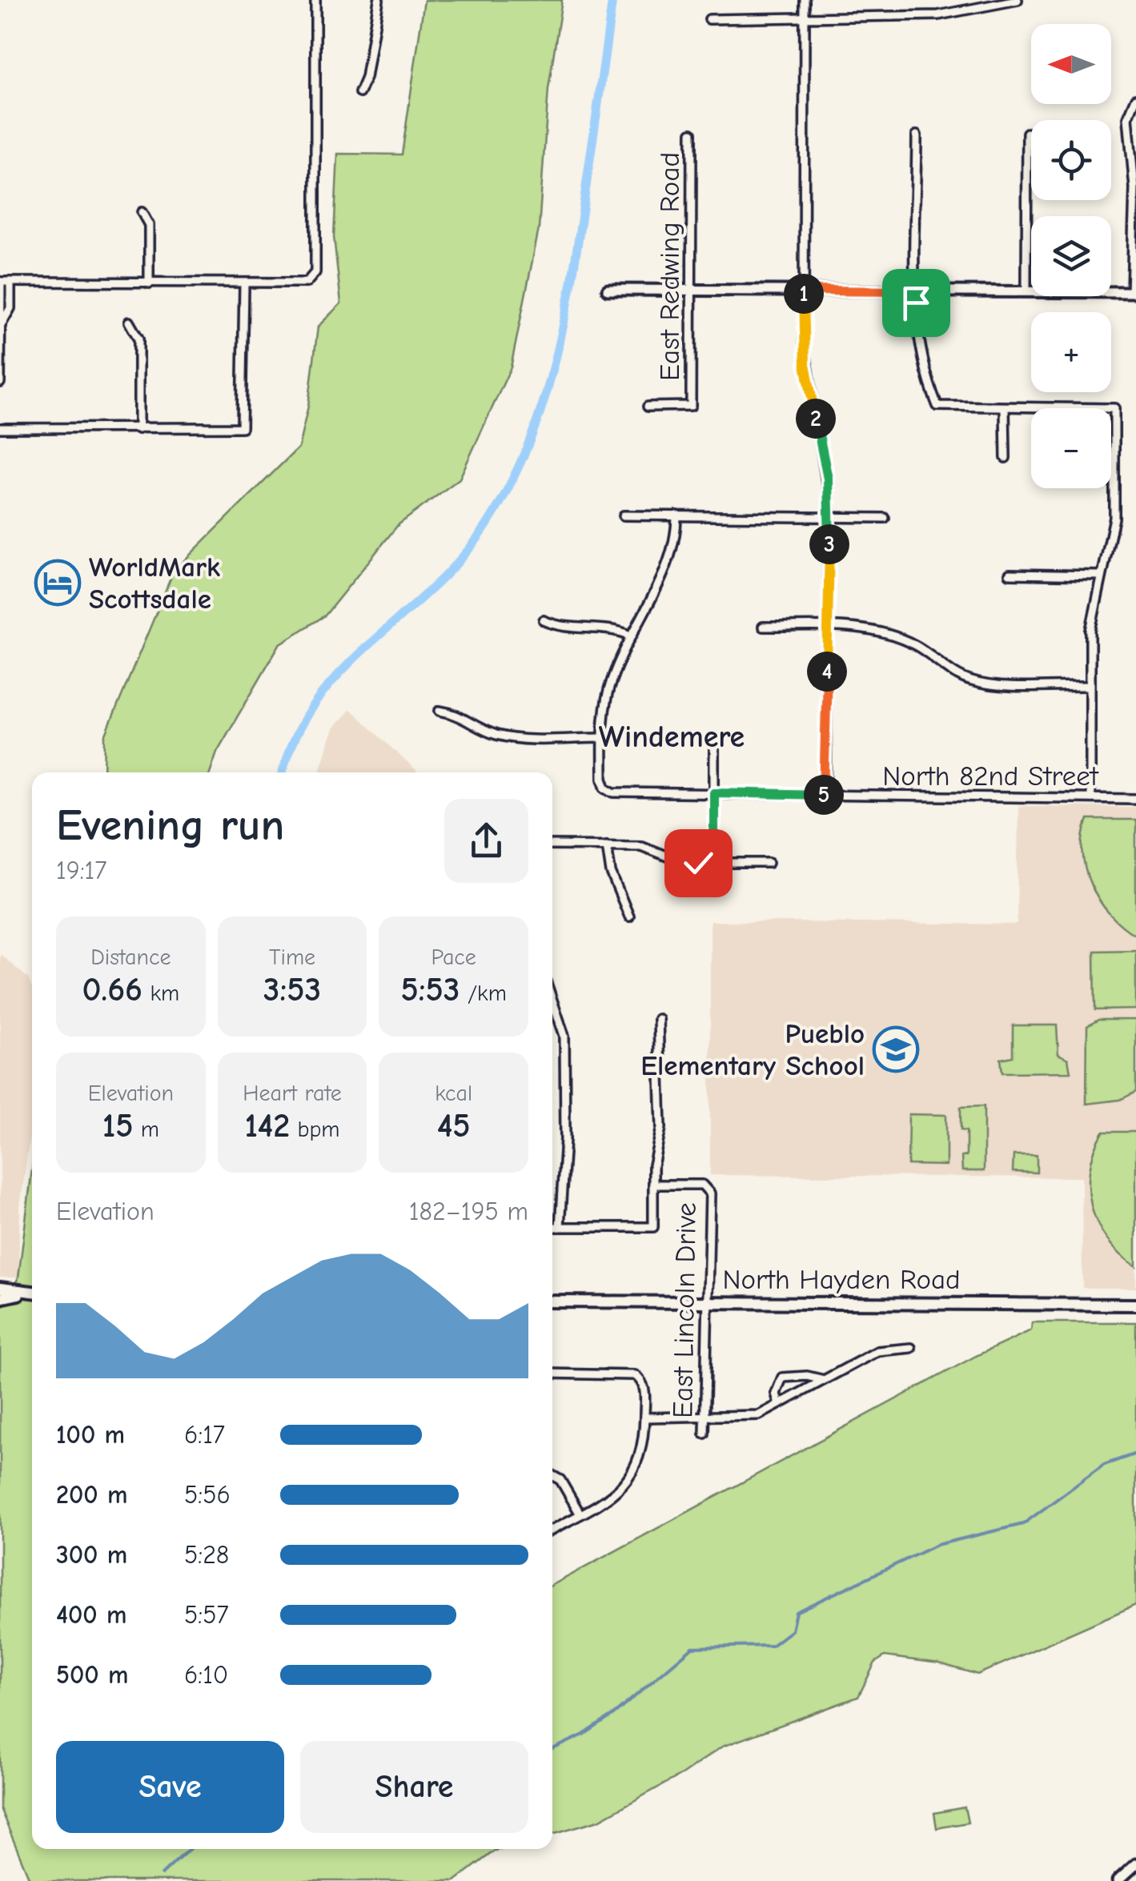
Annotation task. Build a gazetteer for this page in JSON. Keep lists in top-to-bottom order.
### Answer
{
  "streets": {
    "main road": ["North Hayden Road"],
    "street": ["East Redwing Road", "North 82nd Street", "East Lincoln Drive"]
  },
  "crossings": [
    ["North Hayden Road", "East Lincoln Drive"]
  ],
  "districts": ["Windemere"],
  "places": {
    "hotel": ["WorldMark Scottsdale"],
    "school or university": ["Pueblo Elementary School"]
  },
  "north": "left",
  "page": {
    "map_buttons": ["+", "−"],
    "pins": [
      "1",
      "2",
      "3",
      "4",
      "5"
    ],
    "heading": ["Evening run", "19:17"],
    "stats": [
      ["Distance", "0.66 km"],
      ["Time", "3:53"],
      ["Pace", "5:53 /km"],
      ["Elevation", "15 m"],
      ["Heart rate", "142 bpm"],
      ["kcal", "45"]
    ],
    "chart": ["Elevation", "182–195 m"],
    "list": [
      {
        "name": "100 m",
        "note": "6:17"
      },
      {
        "name": "200 m",
        "note": "5:56"
      },
      {
        "name": "300 m",
        "note": "5:28"
      },
      {
        "name": "400 m",
        "note": "5:57"
      },
      {
        "name": "500 m",
        "note": "6:10"
      }
    ],
    "buttons": ["Save", "Share"]
  }
}
